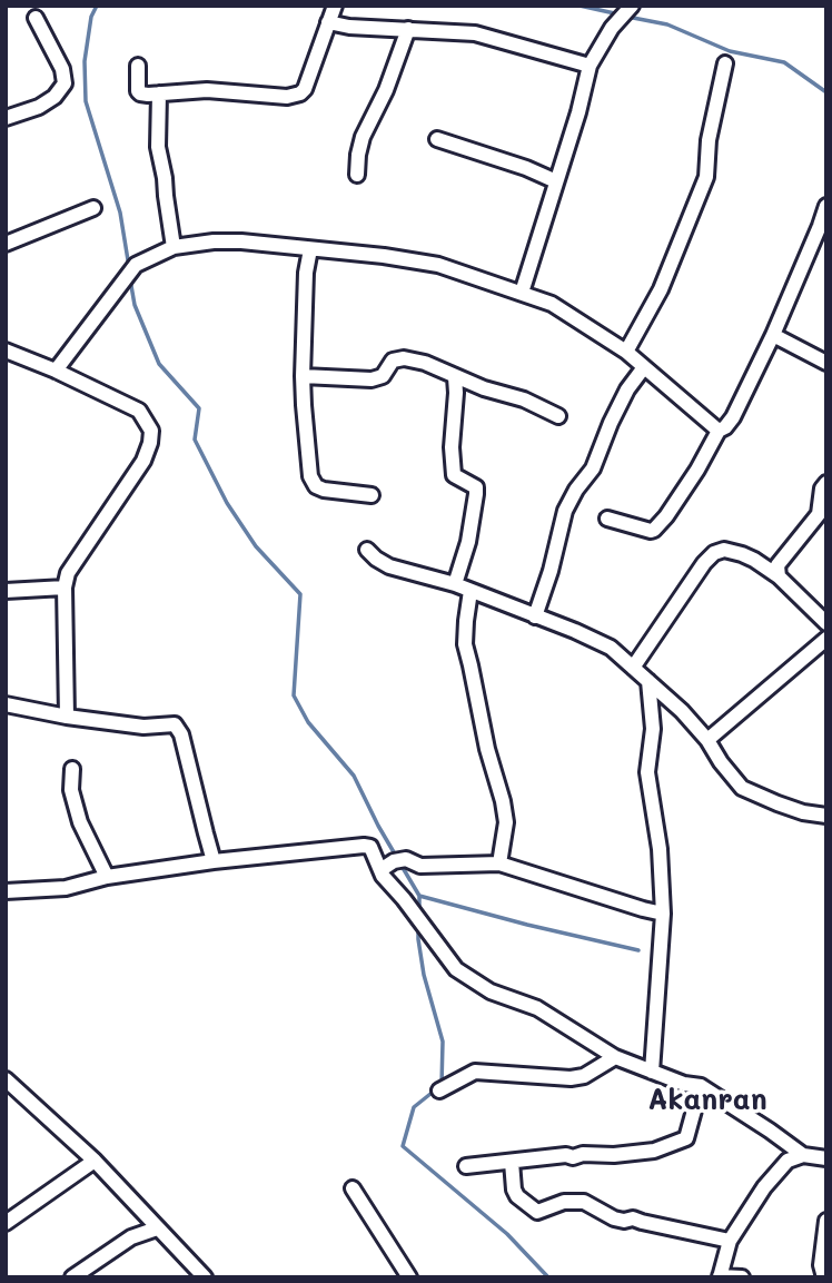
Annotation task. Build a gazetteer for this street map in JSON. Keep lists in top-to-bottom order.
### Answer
{
  "districts": ["Akanran"]
}
